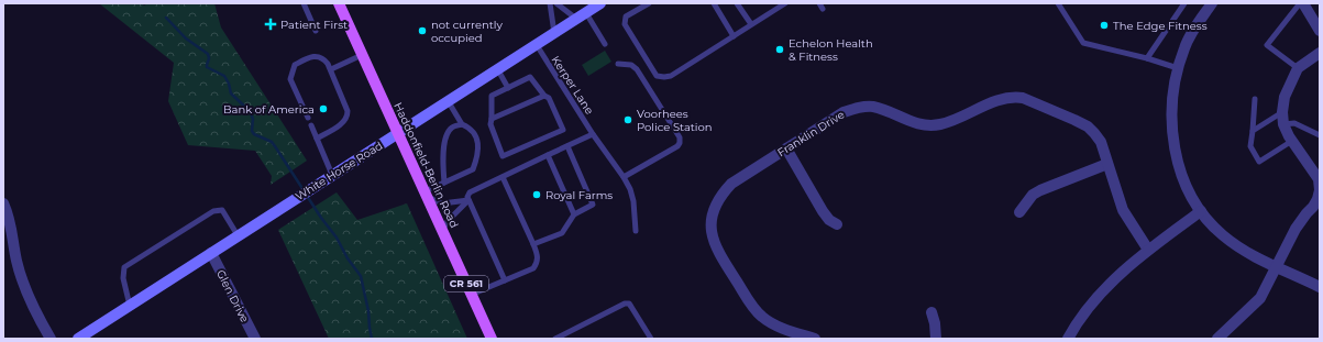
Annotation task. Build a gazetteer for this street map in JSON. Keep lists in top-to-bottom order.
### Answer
{
  "streets": {
    "main road": ["Haddonfield-Berlin Road", "White Horse Road", "CR 561"],
    "street": ["Franklin Drive", "Glen Drive"],
    "lane": ["Kerper Lane"]
  },
  "crossings": [
    ["Kerper Lane", "White Horse Road"],
    ["Haddonfield-Berlin Road", "White Horse Road"],
    ["White Horse Road", "Glen Drive"]
  ],
  "places": {
    "health": ["Patient First"],
    "other": [
      "The Edge Fitness",
      "not currently occupied",
      "Echelon Health & Fitness",
      "Bank of America",
      "Voorhees Police Station",
      "Royal Farms"
    ]
  }
}
